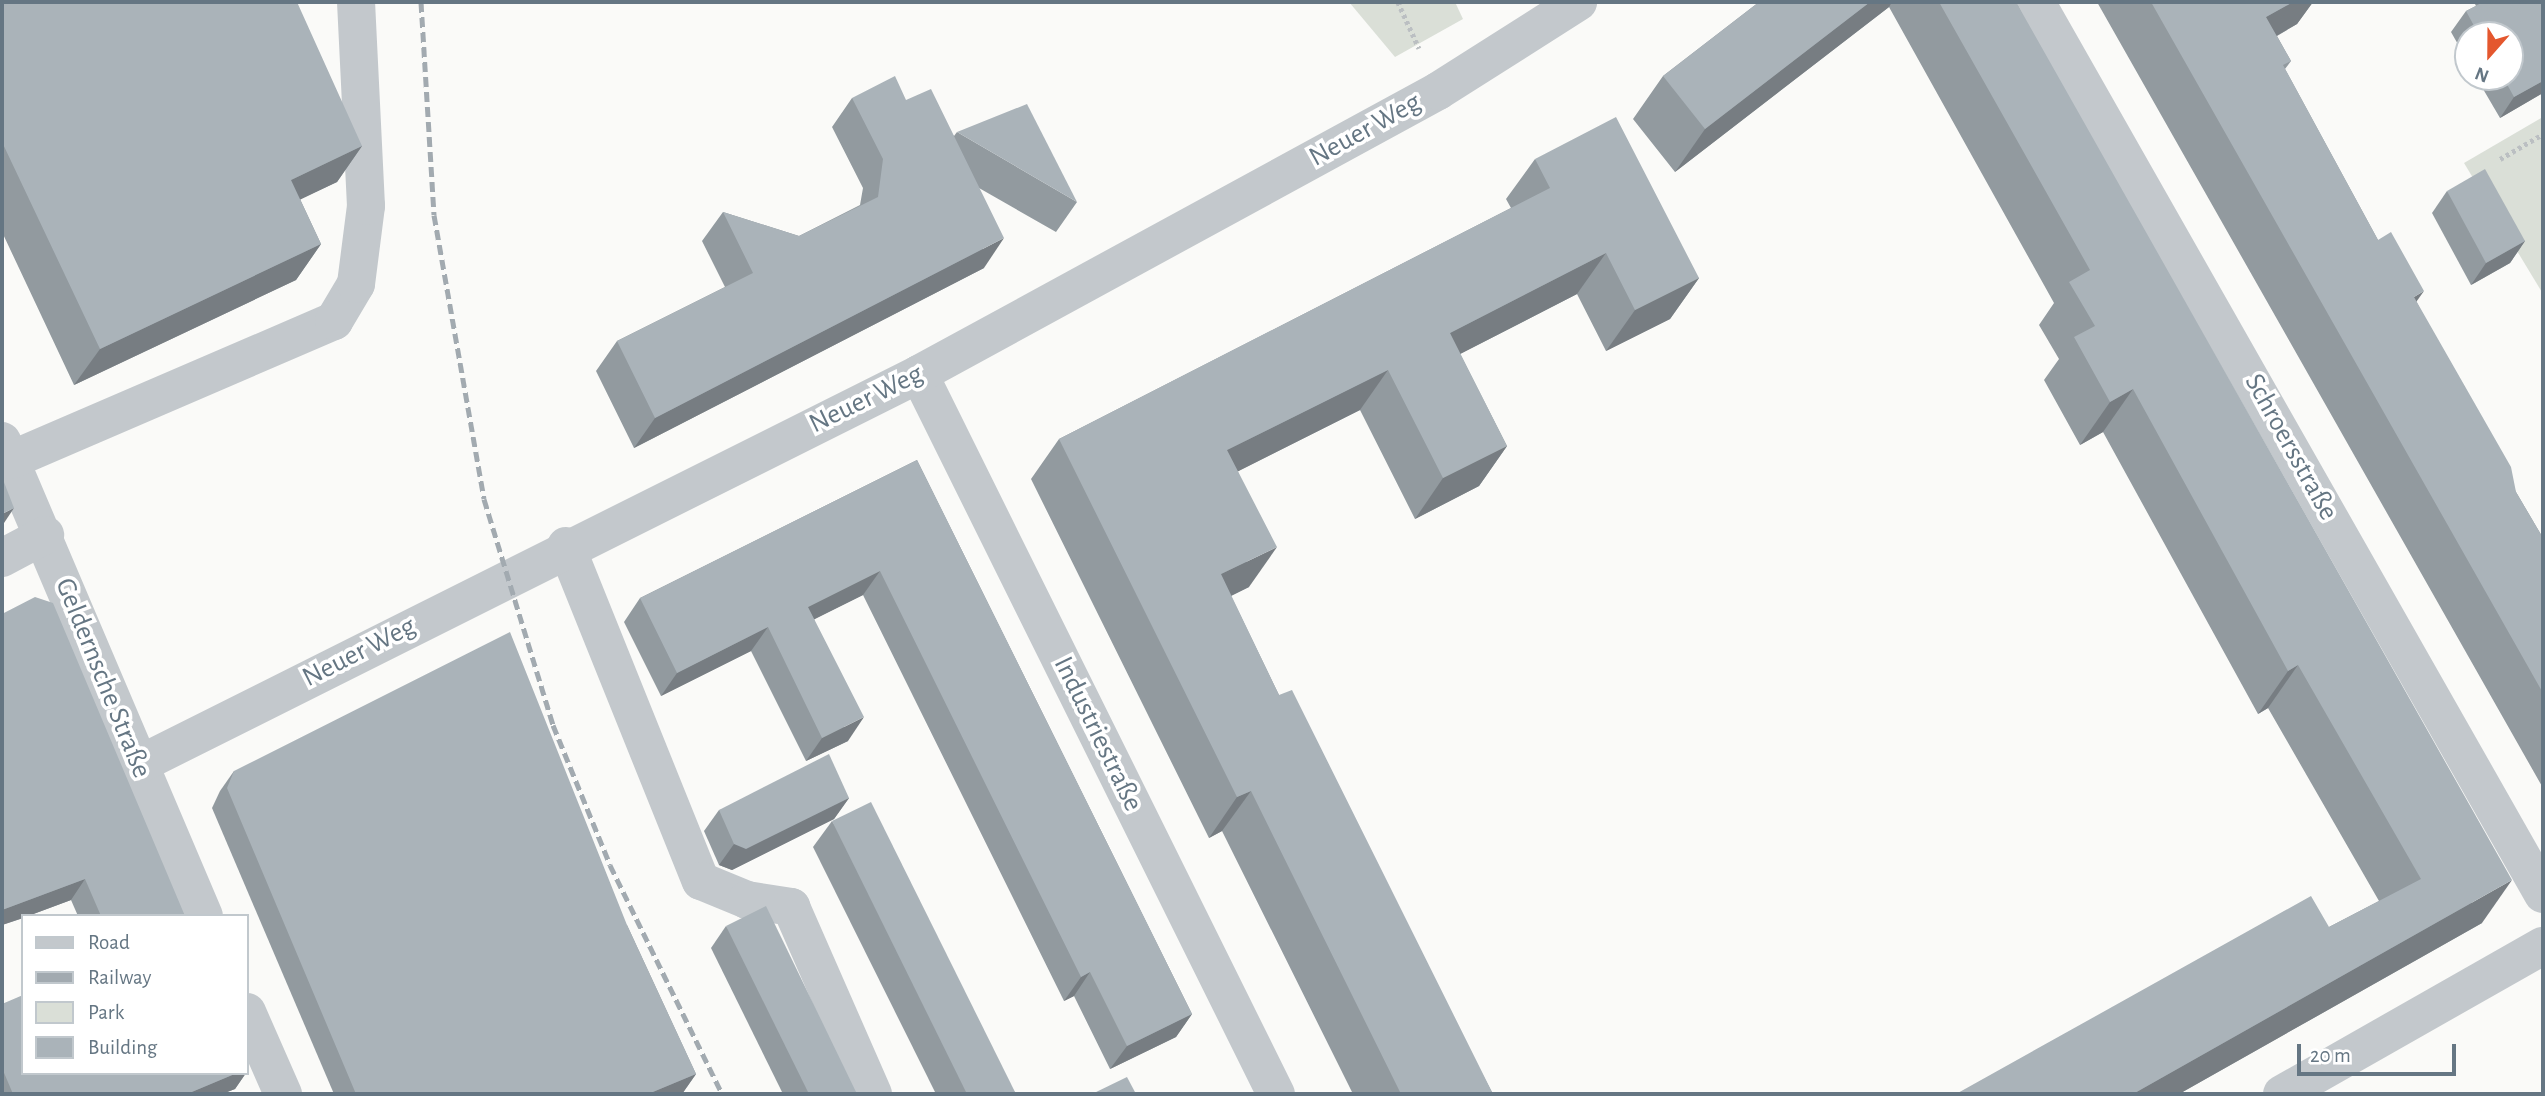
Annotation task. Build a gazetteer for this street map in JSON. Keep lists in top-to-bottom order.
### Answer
{
  "streets": {
    "street": [
      "Neuer Weg",
      "Schroersstraße",
      "Geldernsche Straße",
      "Industriestraße"
    ]
  },
  "crossings": [
    ["Neuer Weg", "Geldernsche Straße"],
    ["Neuer Weg", "Industriestraße"]
  ],
  "legend": [
    "Road",
    "Railway",
    "Park",
    "Building"
  ],
  "scale_bar": "20 m",
  "north": "bottom"
}
